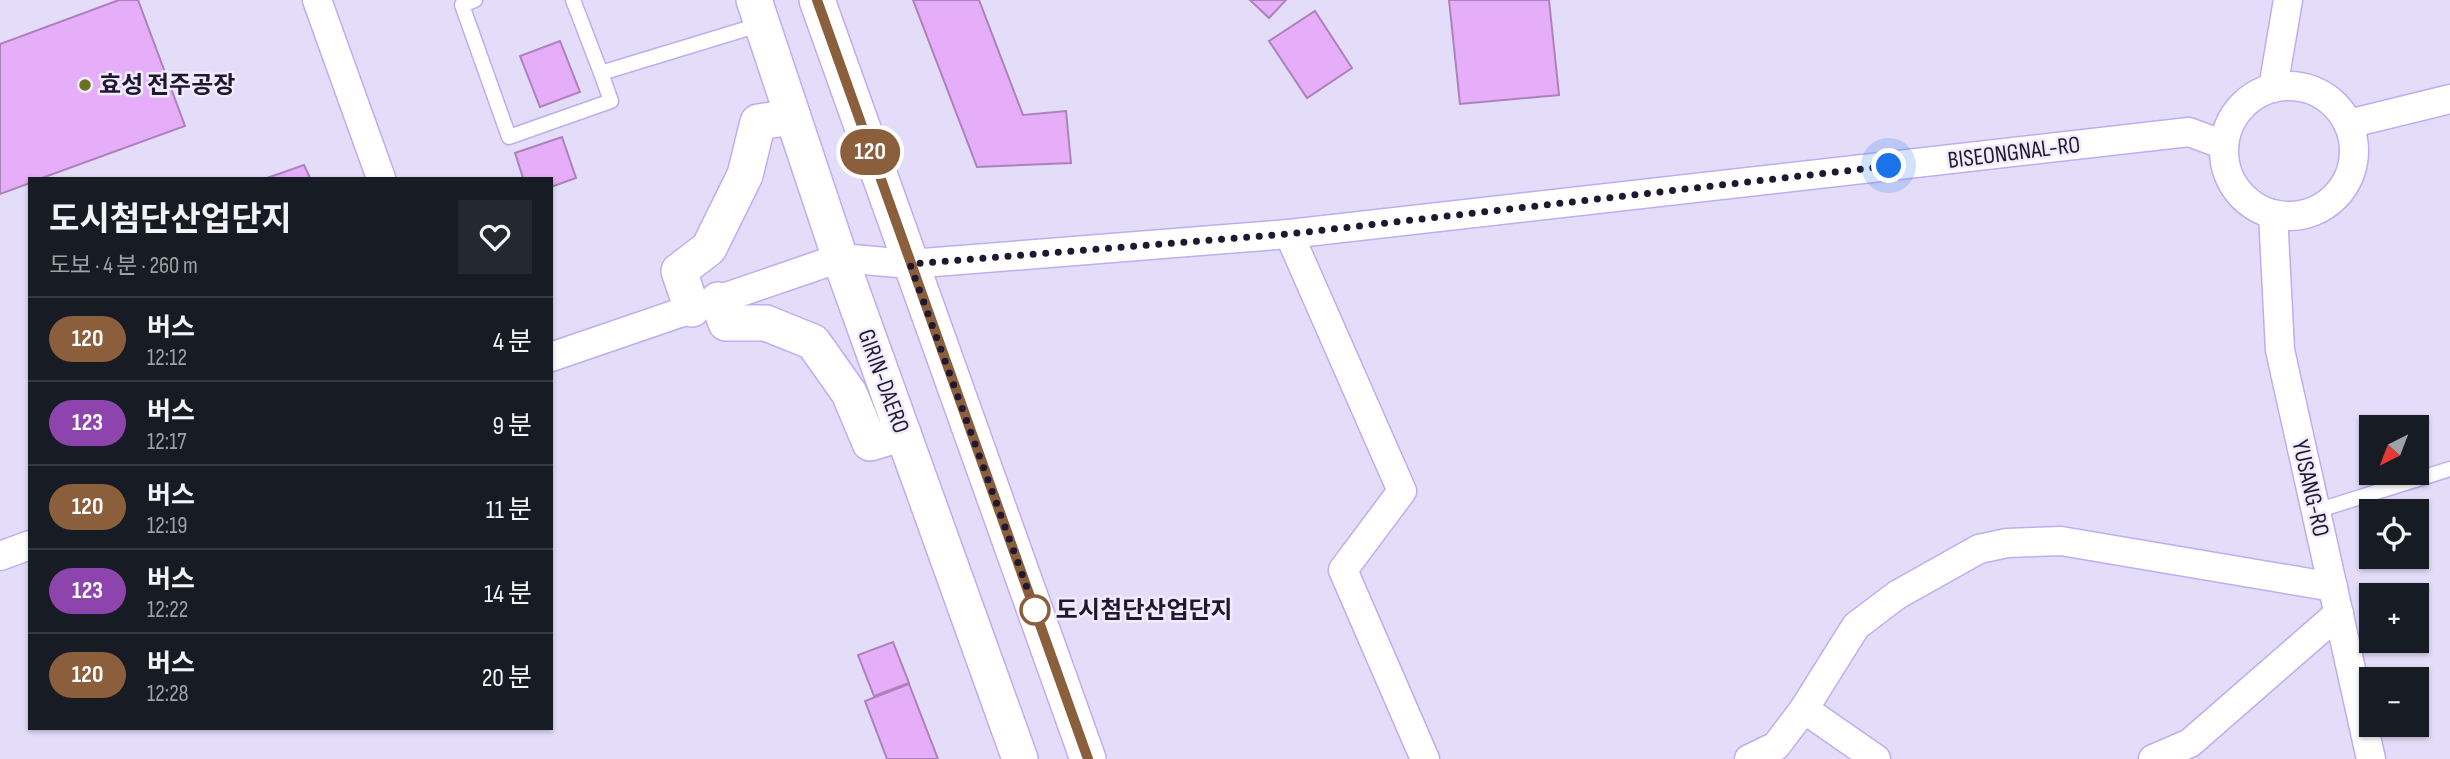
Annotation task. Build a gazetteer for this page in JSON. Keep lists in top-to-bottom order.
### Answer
{
  "streets": {
    "street": ["BISEONGNAL-RO", "GIRIN-DAERO", "YUSANG-RO"]
  },
  "crossings": [
    ["BISEONGNAL-RO", "GIRIN-DAERO"],
    ["BISEONGNAL-RO", "YUSANG-RO"]
  ],
  "places": ["효성 전주공장", "도시첨단산업단지"],
  "lines": ["bus line 120"],
  "north": "bottom left",
  "page": {
    "on_map": "120",
    "heading": ["도시첨단산업단지", "도보 · 4 분 · 260 m"],
    "list": [
      {
        "mark": "120",
        "name": "버스",
        "note": "12:12",
        "value": "4 분"
      },
      {
        "mark": "123",
        "name": "버스",
        "note": "12:17",
        "value": "9 분"
      },
      {
        "mark": "120",
        "name": "버스",
        "note": "12:19",
        "value": "11 분"
      },
      {
        "mark": "123",
        "name": "버스",
        "note": "12:22",
        "value": "14 분"
      },
      {
        "mark": "120",
        "name": "버스",
        "note": "12:28",
        "value": "20 분"
      }
    ],
    "map_buttons": ["+", "−"]
  }
}
